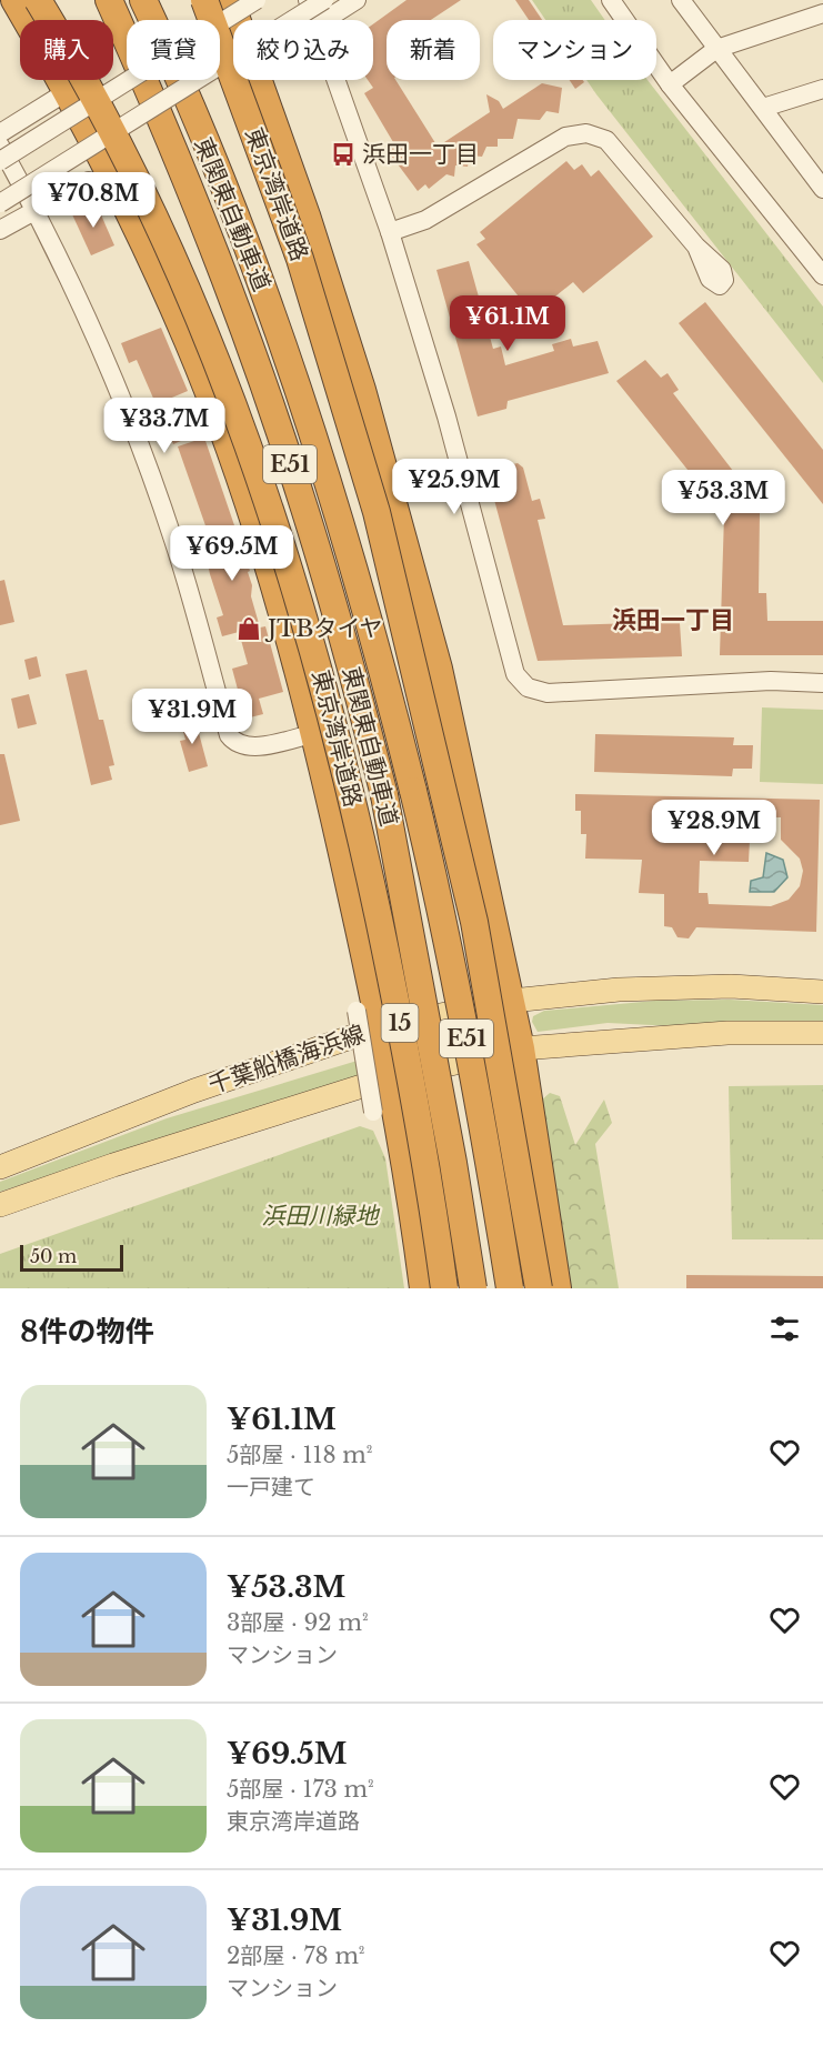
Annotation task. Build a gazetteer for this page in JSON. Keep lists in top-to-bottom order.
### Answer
{
  "streets": {
    "highway": ["東京湾岸道路", "東関東自動車道", "E51"],
    "main road": ["15", "千葉船橋海浜線"]
  },
  "districts": ["浜田一丁目"],
  "parks": ["浜田川緑地"],
  "places": {
    "bus stop": ["浜田一丁目"],
    "shop": ["JTBタイヤ"]
  },
  "scale_bar": "50 m",
  "page": {
    "chip": [
      "購入",
      "賃貸",
      "絞り込み",
      "新着",
      "マンション"
    ],
    "price": [
      "¥70.8M",
      "¥61.1M",
      "¥33.7M",
      "¥25.9M",
      "¥53.3M",
      "¥69.5M",
      "¥31.9M",
      "¥28.9M"
    ],
    "scale": "50 m",
    "heading": "8件の物件",
    "list": [
      {
        "name": "¥61.1M",
        "note": "5部屋 · 118 m² · 一戸建て"
      },
      {
        "name": "¥53.3M",
        "note": "3部屋 · 92 m² · マンション"
      },
      {
        "name": "¥69.5M",
        "note": "5部屋 · 173 m² · 東京湾岸道路"
      },
      {
        "name": "¥31.9M",
        "note": "2部屋 · 78 m² · マンション"
      }
    ]
  }
}
